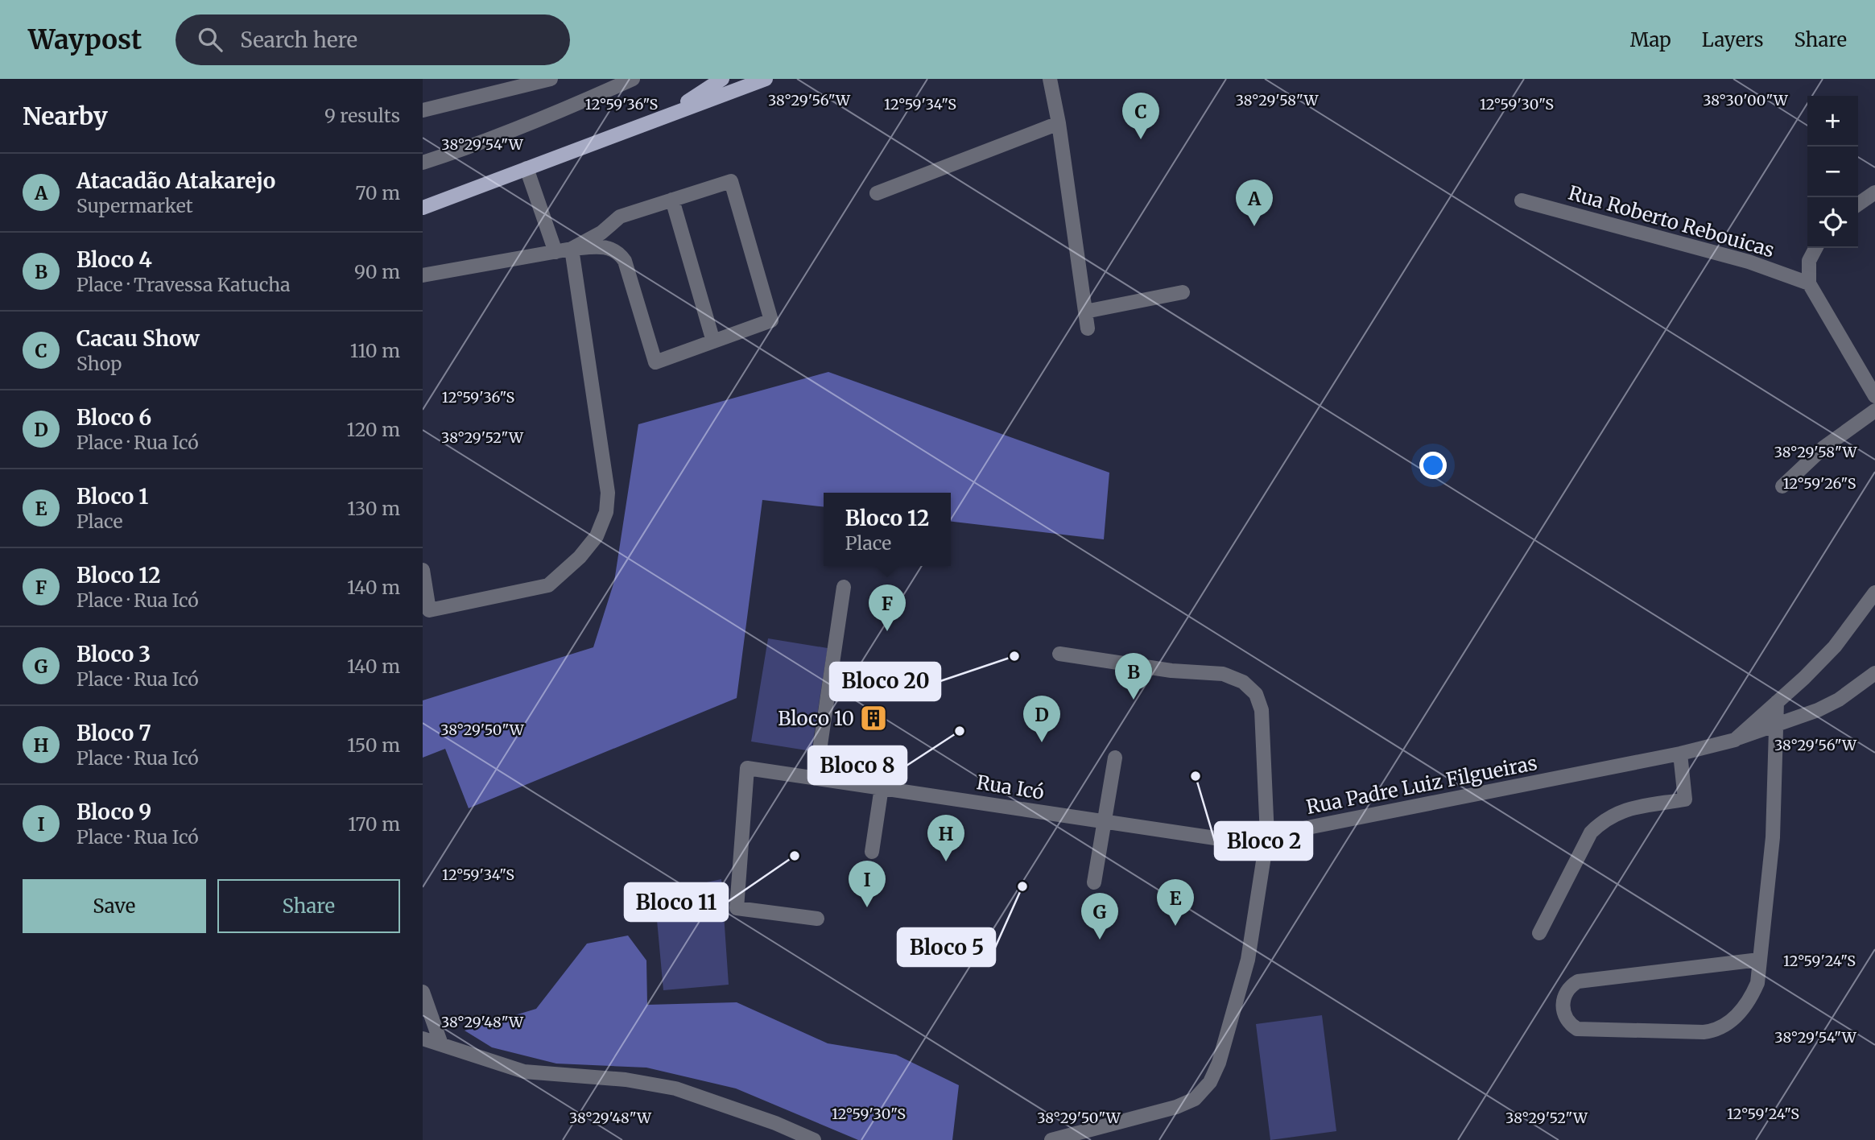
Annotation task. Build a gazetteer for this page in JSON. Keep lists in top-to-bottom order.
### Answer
{
  "streets": {
    "street": ["Rua Roberto Rebouicas", "Rua Padre Luiz Filgueiras", "Rua Icó"]
  },
  "crossings": [
    ["Rua Padre Luiz Filgueiras", "Rua Icó"]
  ],
  "places": {
    "other": [
      "Bloco 20",
      "Bloco 8",
      "Bloco 2",
      "Bloco 11",
      "Bloco 5"
    ],
    "building": ["Bloco 10"]
  },
  "page": {
    "header": "Waypost",
    "search": "Search here",
    "nav": ["Map", "Layers", "Share"],
    "heading": ["Nearby", "9 results"],
    "pins": [
      "C",
      "A",
      "F",
      "B",
      "D",
      "H",
      "I",
      "E",
      "G"
    ],
    "map_buttons": ["+", "−"],
    "list": [
      {
        "mark": "A",
        "name": "Atacadão Atakarejo",
        "note": "Supermarket",
        "value": "70 m"
      },
      {
        "mark": "B",
        "name": "Bloco 4",
        "note": "Place · Travessa Katucha",
        "value": "90 m"
      },
      {
        "mark": "C",
        "name": "Cacau Show",
        "note": "Shop",
        "value": "110 m"
      },
      {
        "mark": "D",
        "name": "Bloco 6",
        "note": "Place · Rua Icó",
        "value": "120 m"
      },
      {
        "mark": "E",
        "name": "Bloco 1",
        "note": "Place",
        "value": "130 m"
      },
      {
        "mark": "F",
        "name": "Bloco 12",
        "note": "Place · Rua Icó",
        "value": "140 m"
      },
      {
        "mark": "G",
        "name": "Bloco 3",
        "note": "Place · Rua Icó",
        "value": "140 m"
      },
      {
        "mark": "H",
        "name": "Bloco 7",
        "note": "Place · Rua Icó",
        "value": "150 m"
      },
      {
        "mark": "I",
        "name": "Bloco 9",
        "note": "Place · Rua Icó",
        "value": "170 m"
      }
    ],
    "popup": ["Bloco 12", "Place"],
    "buttons": ["Save", "Share"]
  },
  "coordinates": [
    "38°29'56\"W",
    "38°29'58\"W",
    "38°30'00\"W",
    "12°59'36\"S",
    "12°59'34\"S",
    "12°59'30\"S",
    "38°29'54\"W",
    "38°29'52\"W",
    "12°59'26\"S",
    "38°29'50\"W",
    "12°59'24\"S",
    "38°29'48\"W"
  ]
}
